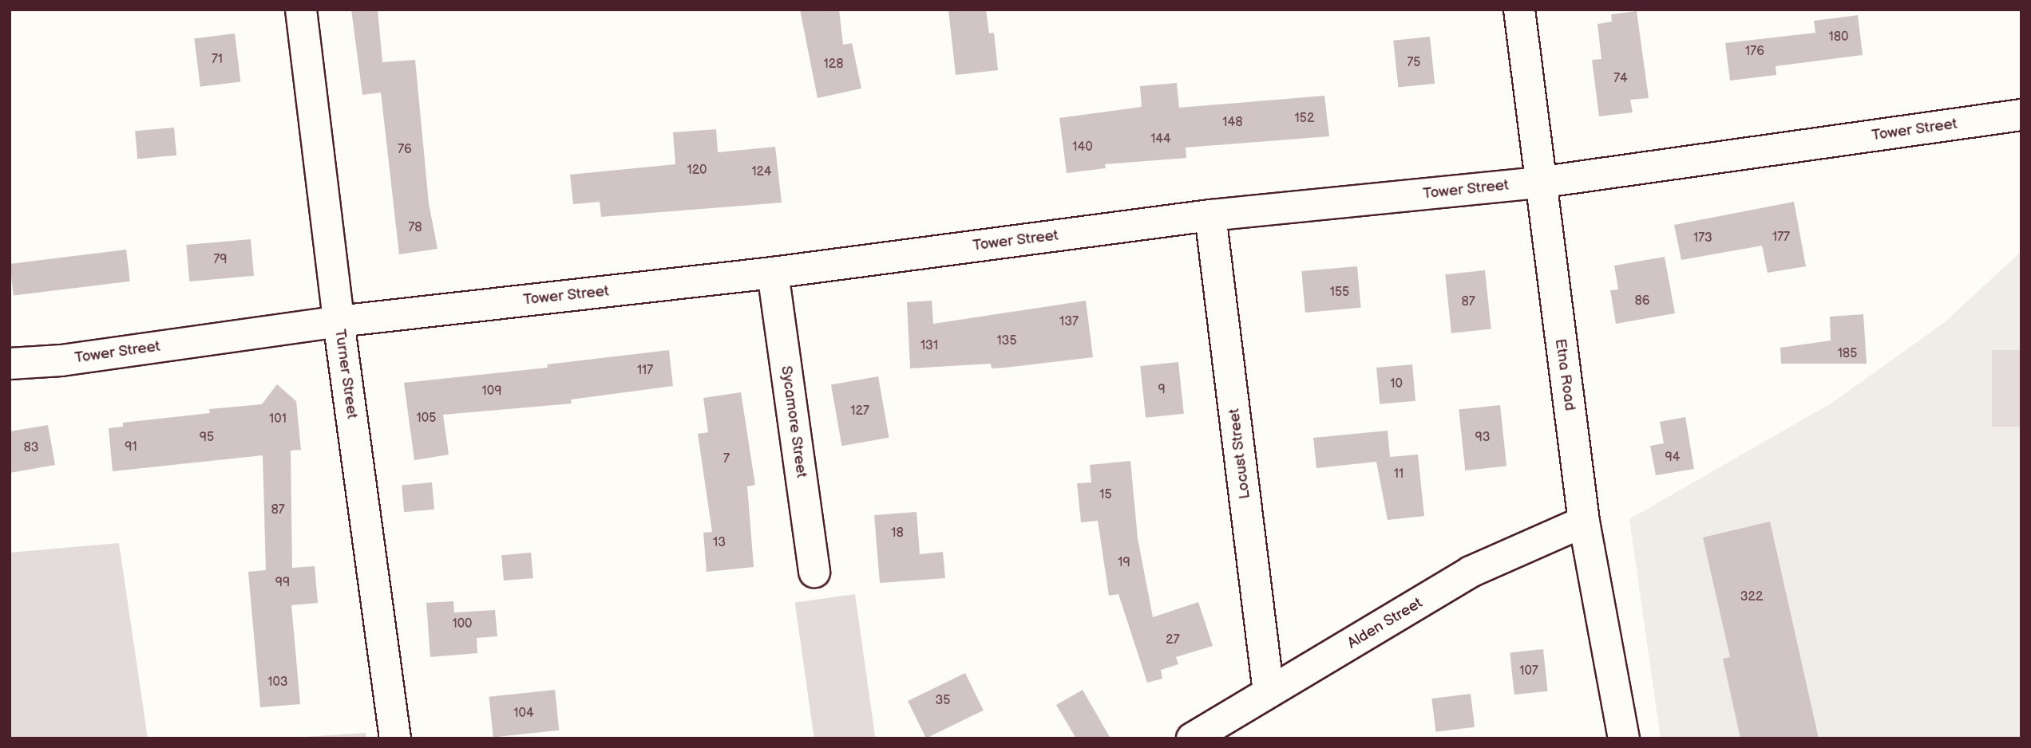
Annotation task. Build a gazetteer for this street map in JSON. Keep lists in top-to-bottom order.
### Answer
{
  "streets": {
    "street": [
      "Tower Street",
      "Turner Street",
      "Etna Road",
      "Sycamore Street",
      "Locust Street",
      "Alden Street"
    ]
  },
  "crossings": [
    ["Tower Street", "Turner Street"],
    ["Tower Street", "Etna Road"],
    ["Tower Street", "Sycamore Street"],
    ["Tower Street", "Locust Street"],
    ["Etna Road", "Alden Street"],
    ["Locust Street", "Alden Street"]
  ],
  "house_numbers": [
    "180",
    "176",
    "71",
    "75",
    "128",
    "74",
    "152",
    "148",
    "144",
    "140",
    "76",
    "120",
    "124",
    "78",
    "177",
    "173",
    "79",
    "155",
    "86",
    "87",
    "137",
    "135",
    "131",
    "185",
    "117",
    "10",
    "9",
    "109",
    "127",
    "105",
    "101",
    "95",
    "93",
    "91",
    "83",
    "94",
    "7",
    "11",
    "15",
    "87",
    "18",
    "13",
    "19",
    "99",
    "322",
    "100",
    "27",
    "107",
    "103",
    "35",
    "104"
  ]
}
